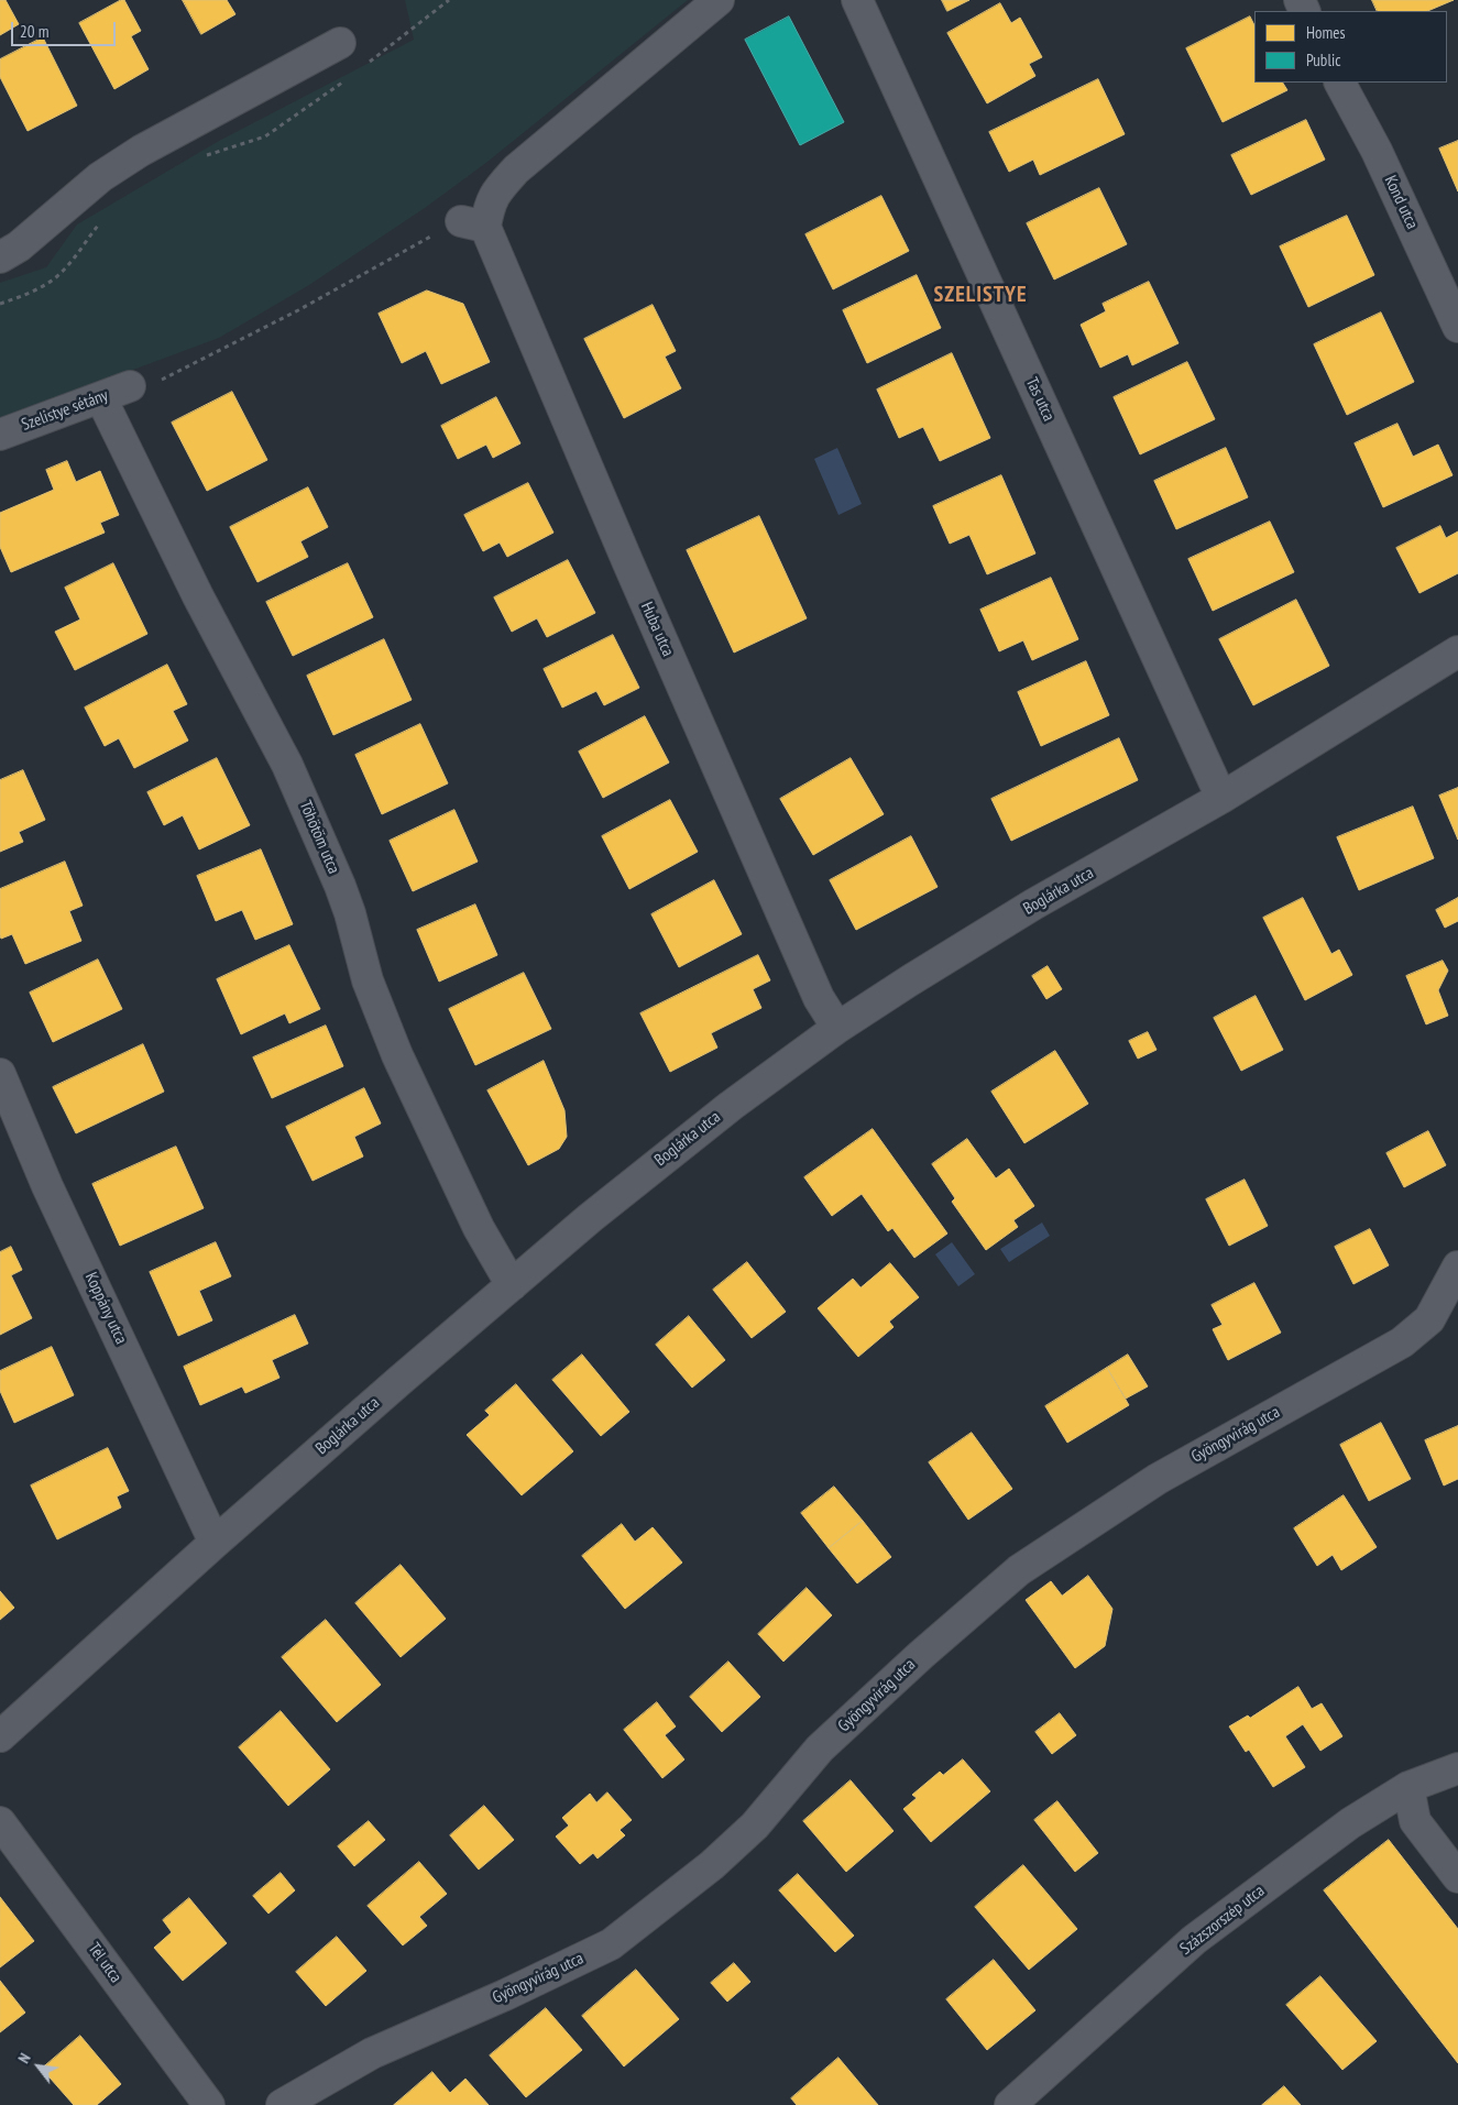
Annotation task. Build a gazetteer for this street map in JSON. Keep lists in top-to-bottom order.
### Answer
{
  "streets": {
    "street": [
      "Kond utca",
      "Tas utca",
      "Szelistye sétány",
      "Huba utca",
      "Töhötöm utca",
      "Boglárka utca",
      "Koppány utca",
      "Gyöngyvirág utca",
      "Százszorszép utca",
      "Tél utca"
    ]
  },
  "crossings": [
    ["Tas utca", "Boglárka utca"],
    ["Szelistye sétány", "Töhötöm utca"],
    ["Huba utca", "Boglárka utca"],
    ["Töhötöm utca", "Boglárka utca"],
    ["Boglárka utca", "Koppány utca"]
  ],
  "districts": ["SZELISTYE"],
  "legend": ["Homes", "Public"],
  "scale_bar": "20 m",
  "north": "top left"
}
